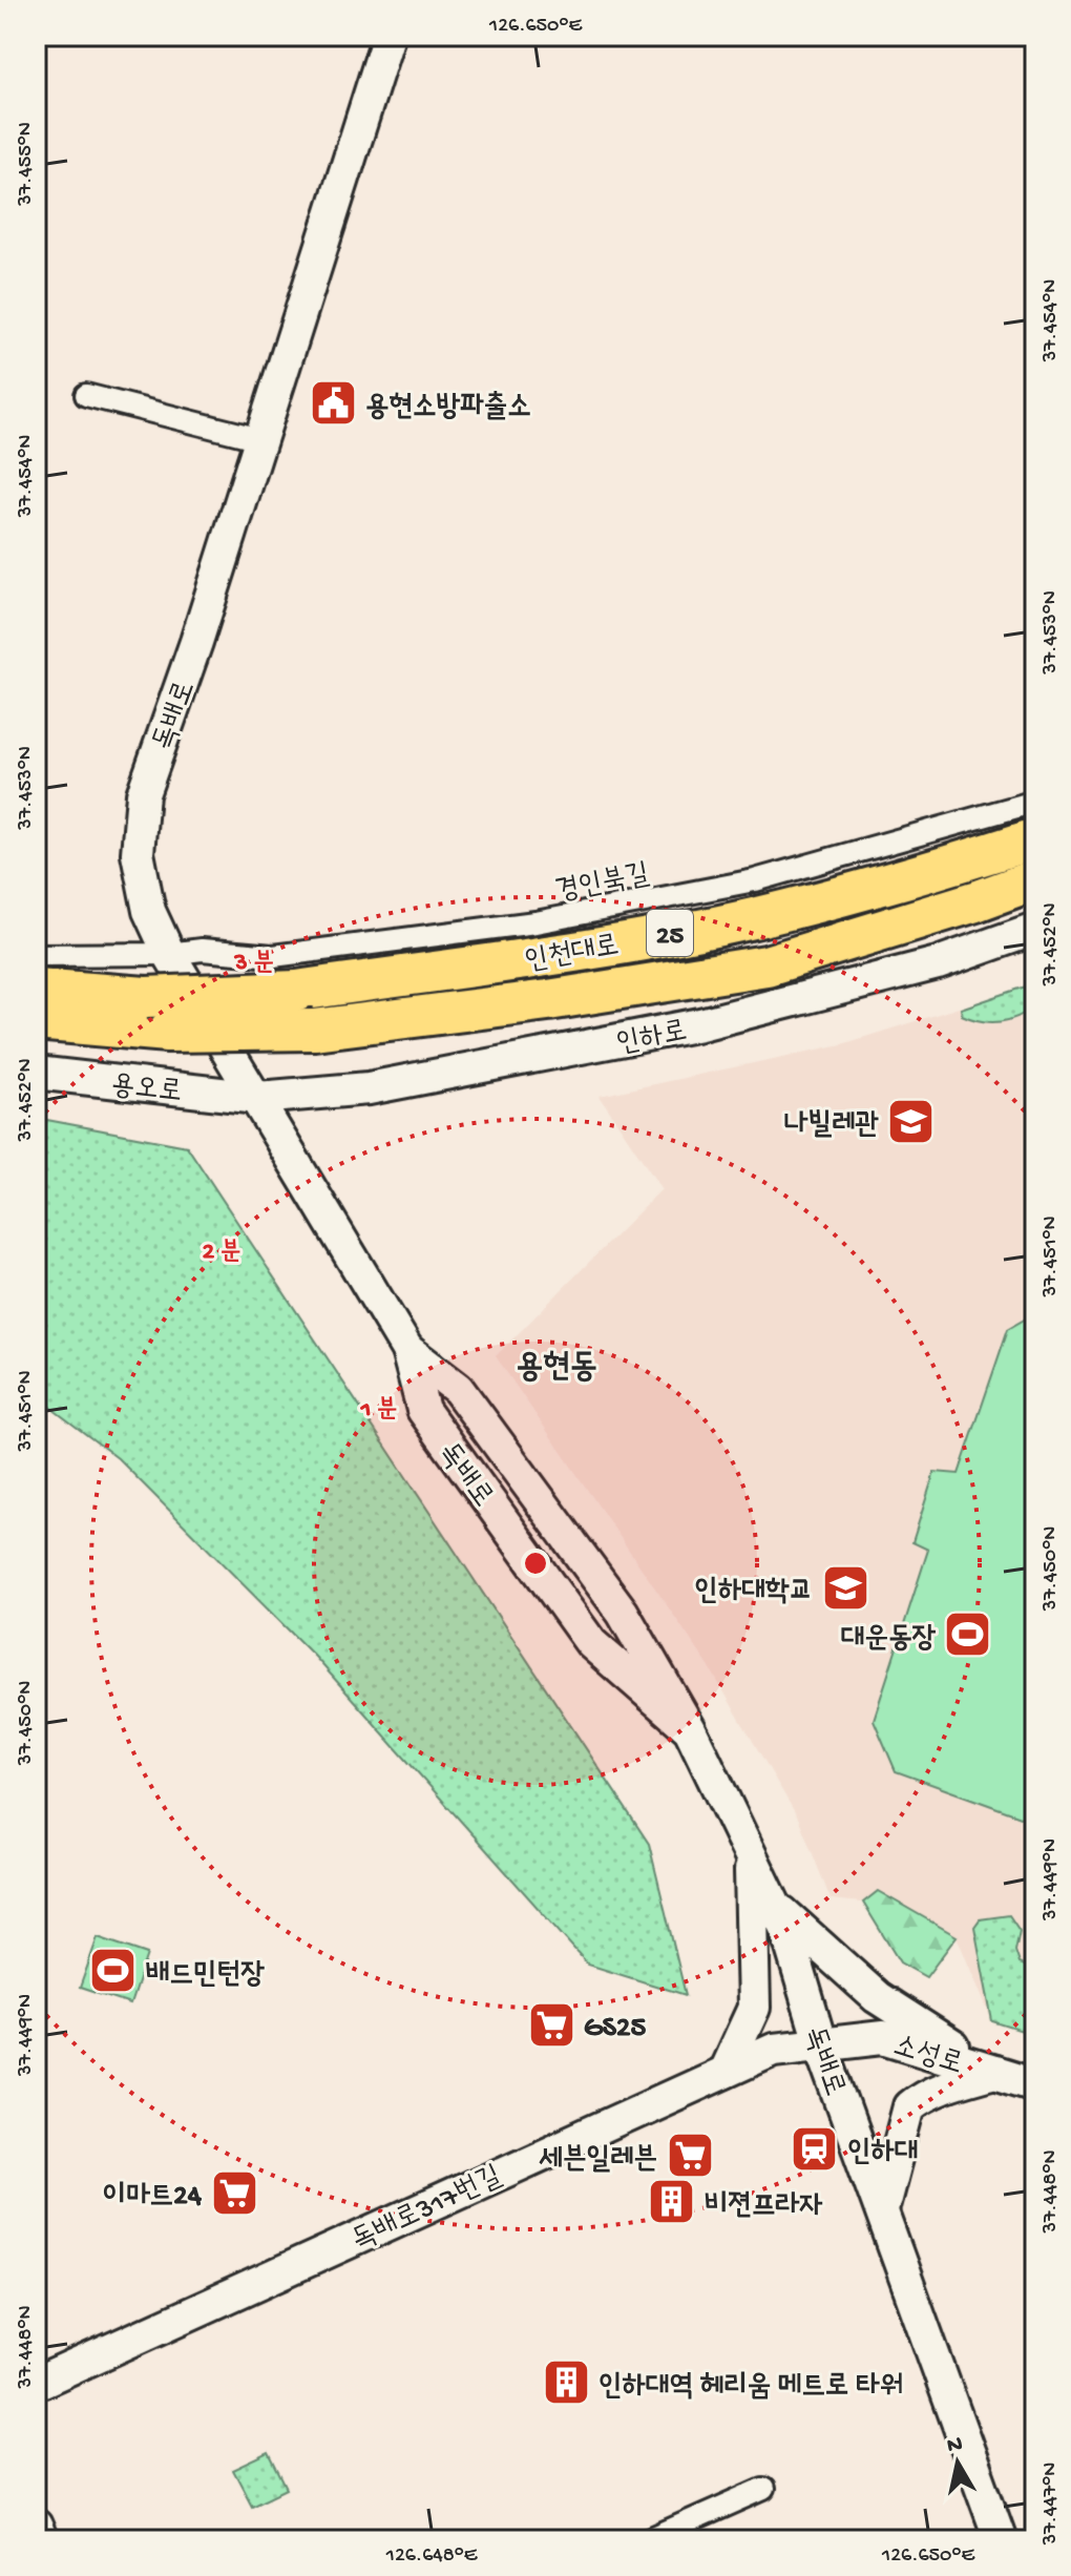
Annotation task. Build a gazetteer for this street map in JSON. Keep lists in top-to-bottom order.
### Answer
{
  "streets": {
    "highway": ["25", "인천대로"],
    "main road": [
      "독배로",
      "인하로",
      "용오로",
      "소성로",
      "독배로317번길"
    ],
    "street": ["경인북길"]
  },
  "crossings": [
    ["독배로", "경인북길"],
    ["독배로", "인하로"],
    ["독배로", "용오로"],
    ["독배로", "소성로"],
    ["독배로", "독배로317번길"],
    ["인하로", "용오로"],
    ["소성로", "독배로317번길"]
  ],
  "districts": ["용현동"],
  "places": {
    "public building": ["용현소방파출소"],
    "school or university": ["나빌레관", "인하대학교"],
    "sports": ["대운동장", "배드민턴장"],
    "supermarket": ["GS25", "세븐일레븐", "이마트24"],
    "station": ["인하대"],
    "building": ["비젼프라자", "인하대역 헤리움 메트로 타워"]
  },
  "north": "top",
  "coordinates": [
    "126.650°E",
    "37.455°N",
    "37.454°N",
    "37.453°N",
    "37.452°N",
    "37.451°N",
    "37.450°N",
    "37.449°N",
    "37.448°N",
    "37.447°N",
    "126.648°E"
  ],
  "rings": ["3 분", "2 분", "1 분"]
}
